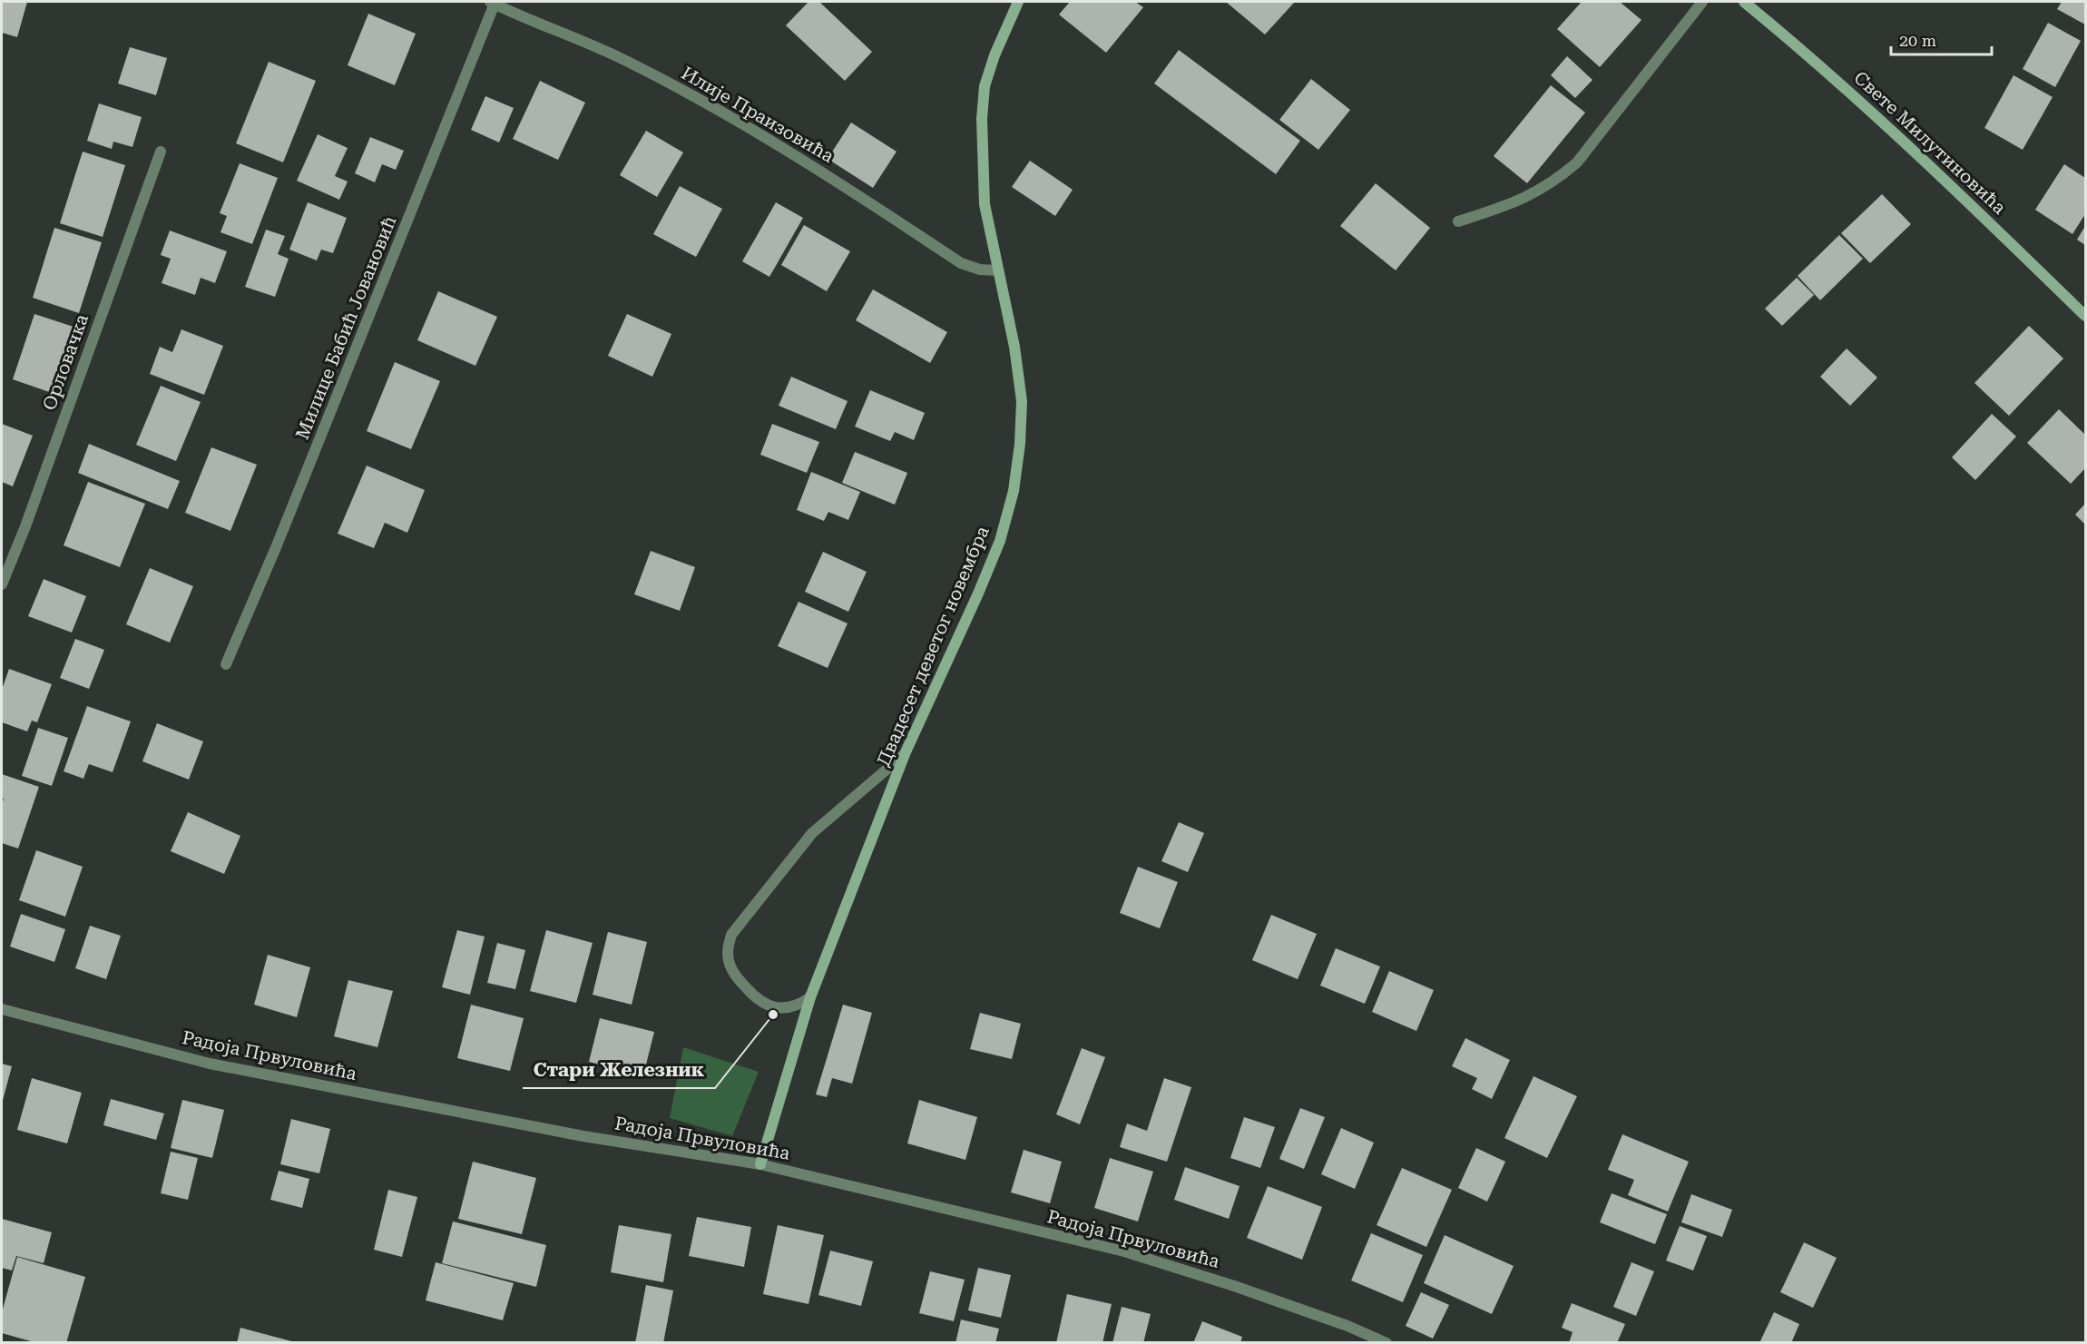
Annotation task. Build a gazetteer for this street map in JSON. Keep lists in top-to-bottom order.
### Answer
{
  "streets": {
    "street": [
      "Илије Праизовића",
      "Свете Милутиновића",
      "Милице Бабић Јовановић",
      "Орловачка",
      "Двадесет деветог новембра",
      "Радоја Првуловића"
    ]
  },
  "crossings": [
    ["Илије Праизовића", "Милице Бабић Јовановић"],
    ["Илије Праизовића", "Двадесет деветог новембра"],
    ["Двадесет деветог новембра", "Радоја Првуловића"]
  ],
  "places": ["Стари Железник"],
  "scale_bar": "20 m"
}
